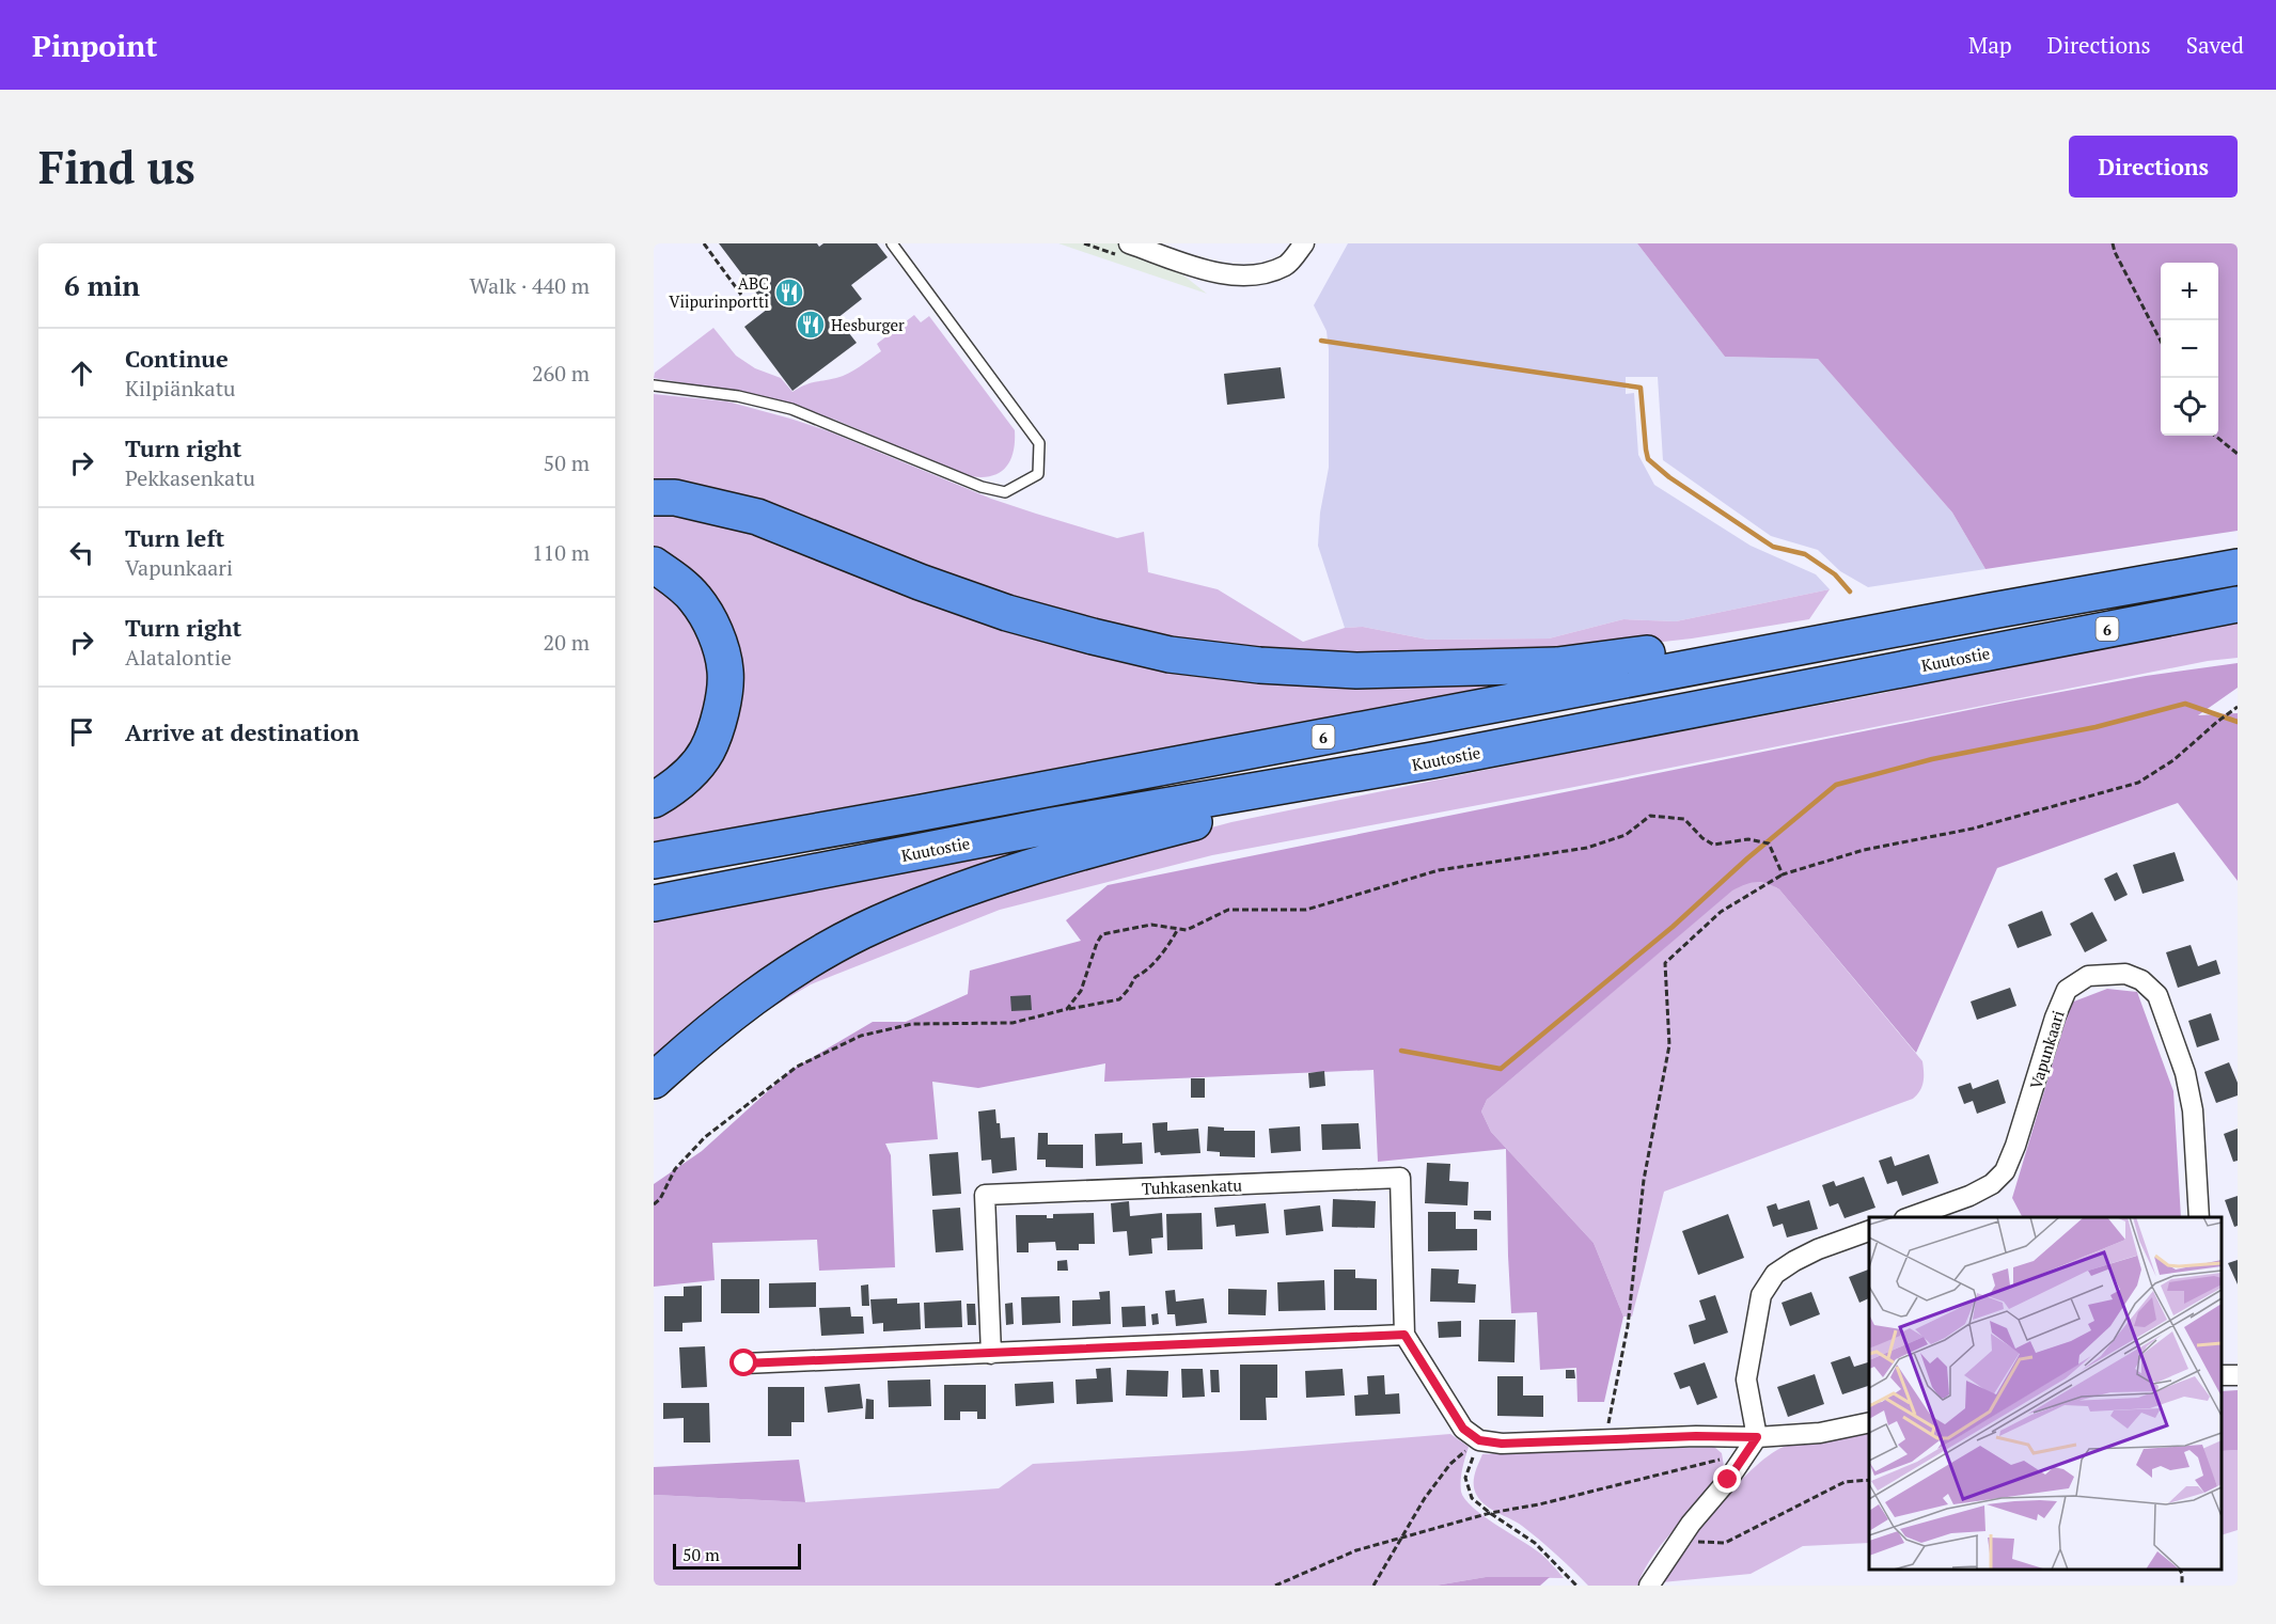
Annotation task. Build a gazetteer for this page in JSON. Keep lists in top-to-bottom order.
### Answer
{
  "streets": {
    "highway": ["6", "Kuutostie"],
    "street": ["Vapunkaari", "Tuhkasenkatu"]
  },
  "places": {
    "restaurant": ["ABC Viipurinportti", "Hesburger"]
  },
  "scale_bar": "50 m",
  "page": {
    "header": "Pinpoint",
    "nav": ["Map", "Directions", "Saved"],
    "buttons": "Directions",
    "title": "Find us",
    "heading": ["6 min", "Walk · 440 m"],
    "map_buttons": ["+", "−"],
    "list": [
      ["Continue", "Kilpiänkatu", "260 m"],
      ["Turn right", "Pekkasenkatu", "50 m"],
      ["Turn left", "Vapunkaari", "110 m"],
      ["Turn right", "Alatalontie", "20 m"],
      "Arrive at destination"
    ],
    "scale": "50 m"
  }
}
